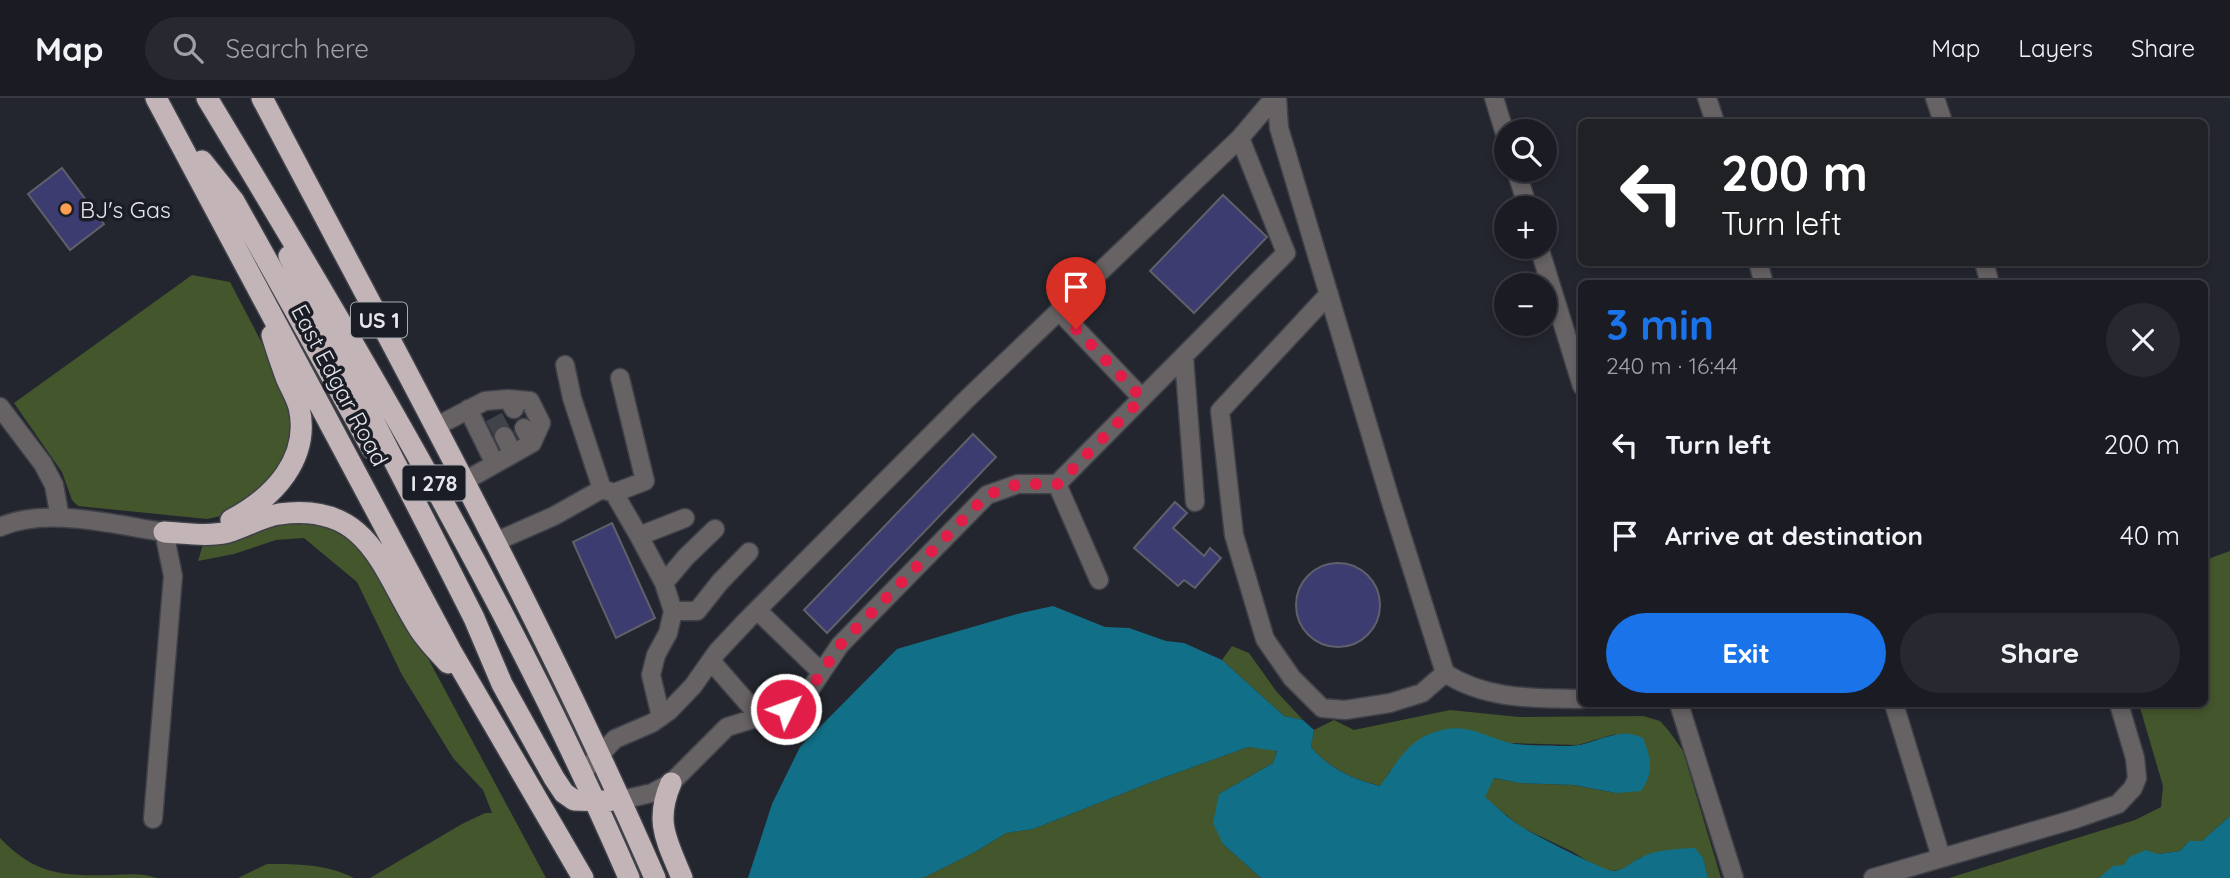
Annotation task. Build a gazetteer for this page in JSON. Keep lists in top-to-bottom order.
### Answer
{
  "streets": {
    "highway": ["US 1", "East Edgar Road", "I 278"]
  },
  "places": ["BJ's Gas"],
  "page": {
    "header": "Map",
    "search": "Search here",
    "nav": ["Map", "Layers", "Share"],
    "map_buttons": ["+", "−"],
    "turn": ["200 m", "Turn left"],
    "heading": ["3 min", "240 m · 16:44"],
    "list": [
      {
        "name": "Turn left",
        "value": "200 m"
      },
      {
        "name": "Arrive at destination",
        "value": "40 m"
      }
    ],
    "buttons": ["Exit", "Share"]
  }
}
